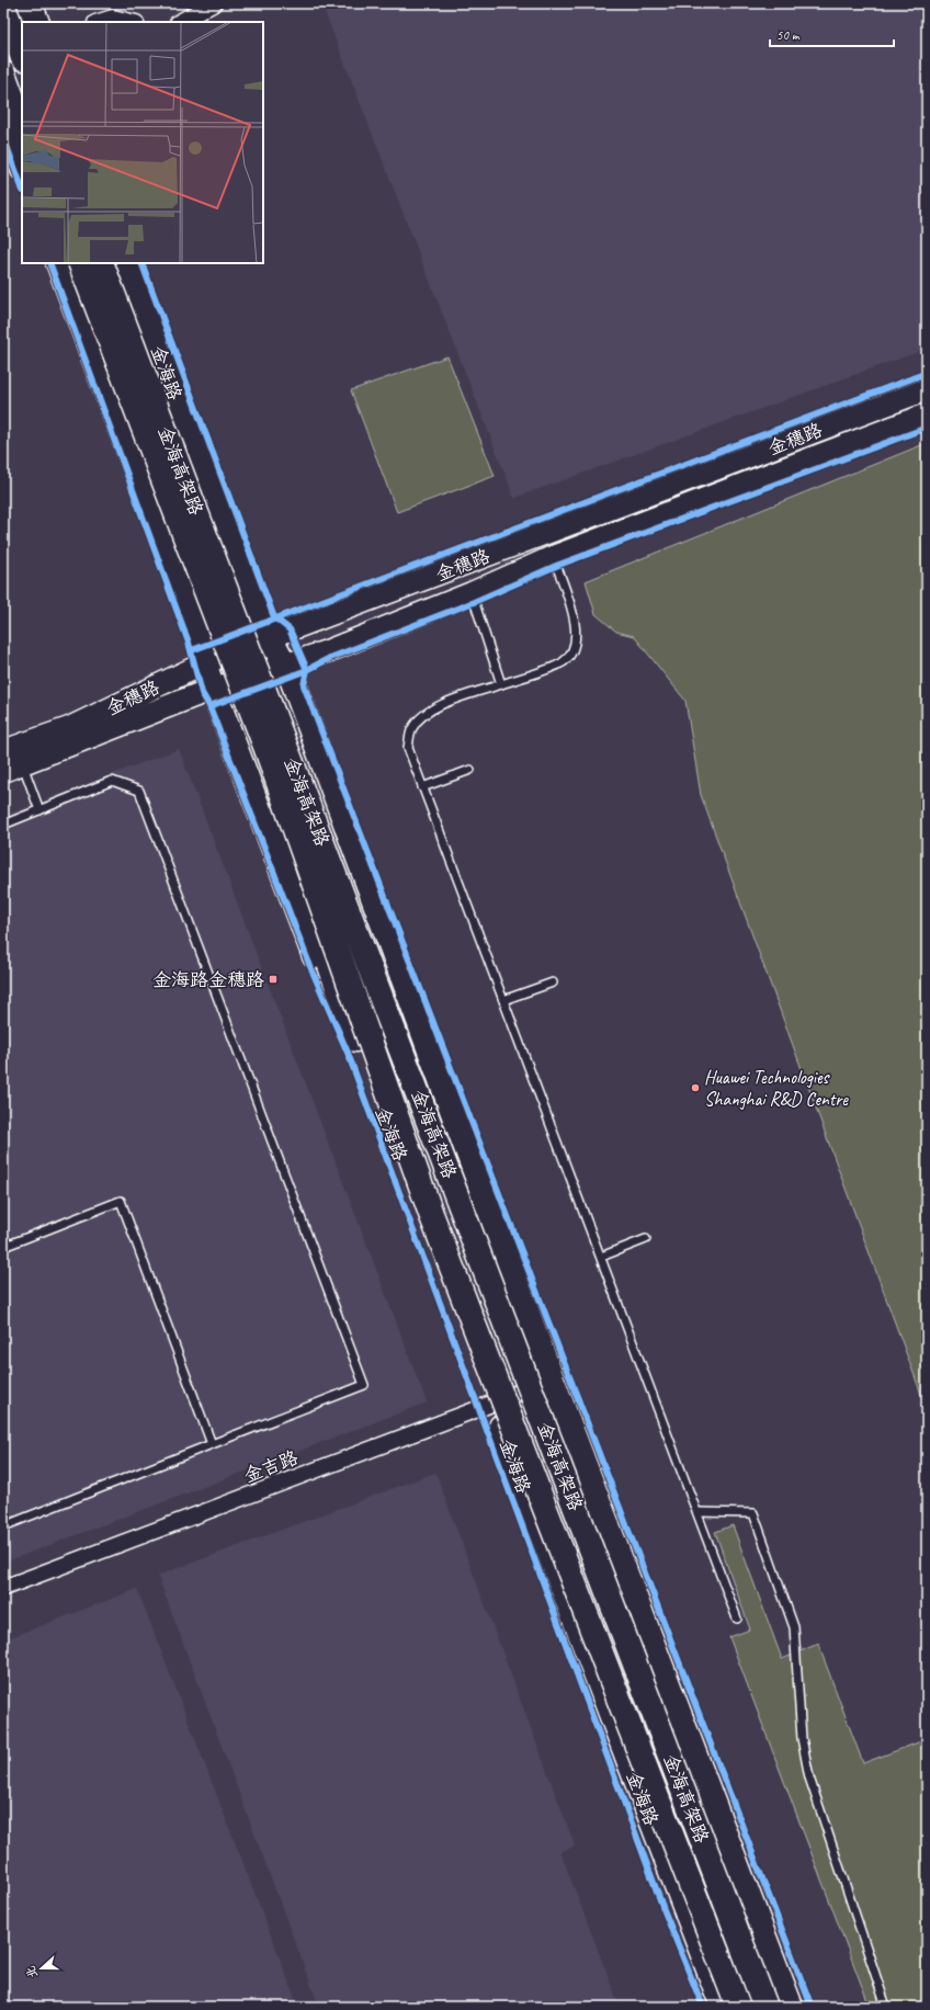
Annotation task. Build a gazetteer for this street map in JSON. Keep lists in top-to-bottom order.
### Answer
{
  "streets": {
    "main road": ["金海路", "金海高架路"],
    "street": ["金穗路", "金吉路"]
  },
  "crossings": [
    ["金海路", "金穗路"],
    ["金海路", "金吉路"]
  ],
  "places": {
    "transit": ["金海路金穗路"],
    "other": ["Huawei Technologies Shanghai R&D Centre"]
  },
  "scale_bar": "50 m",
  "north": "left"
}
